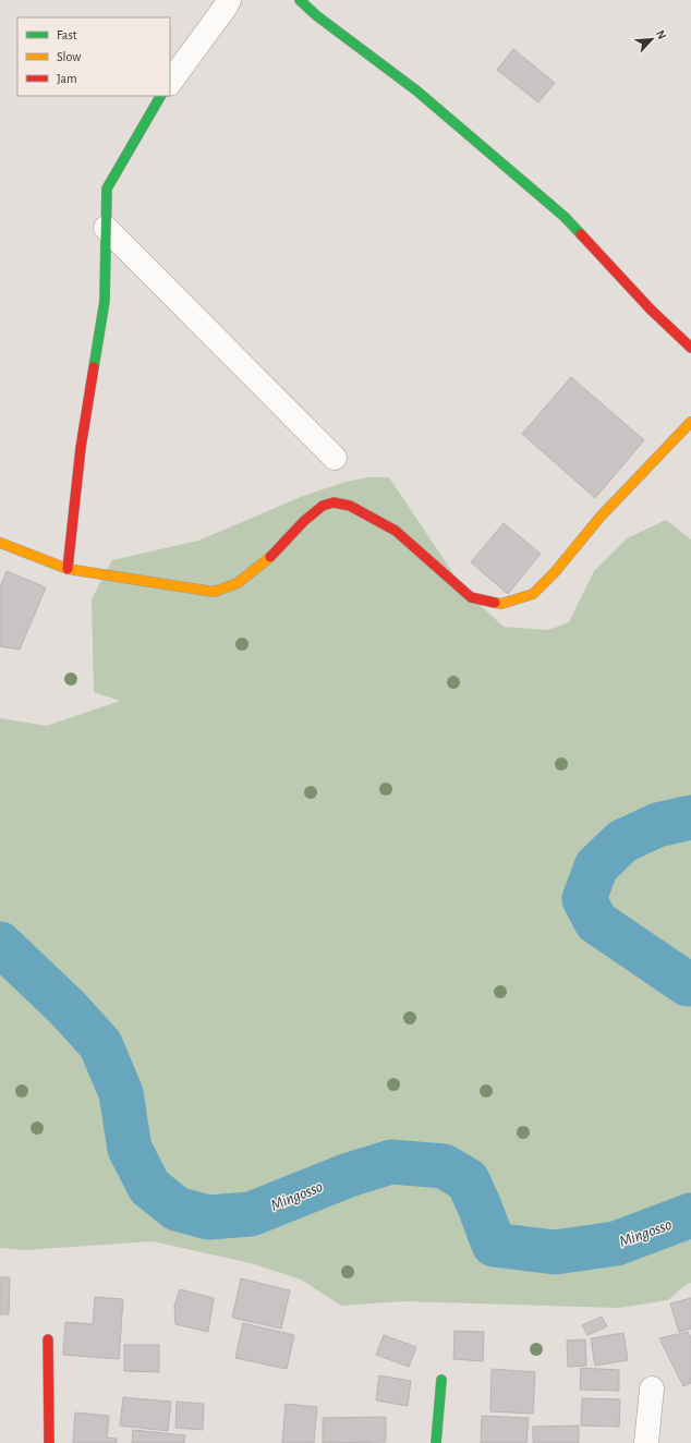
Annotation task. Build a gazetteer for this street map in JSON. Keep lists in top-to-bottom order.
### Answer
{
  "water": ["Mingosso"],
  "legend": ["Fast", "Slow", "Jam"],
  "north": "top right"
}
